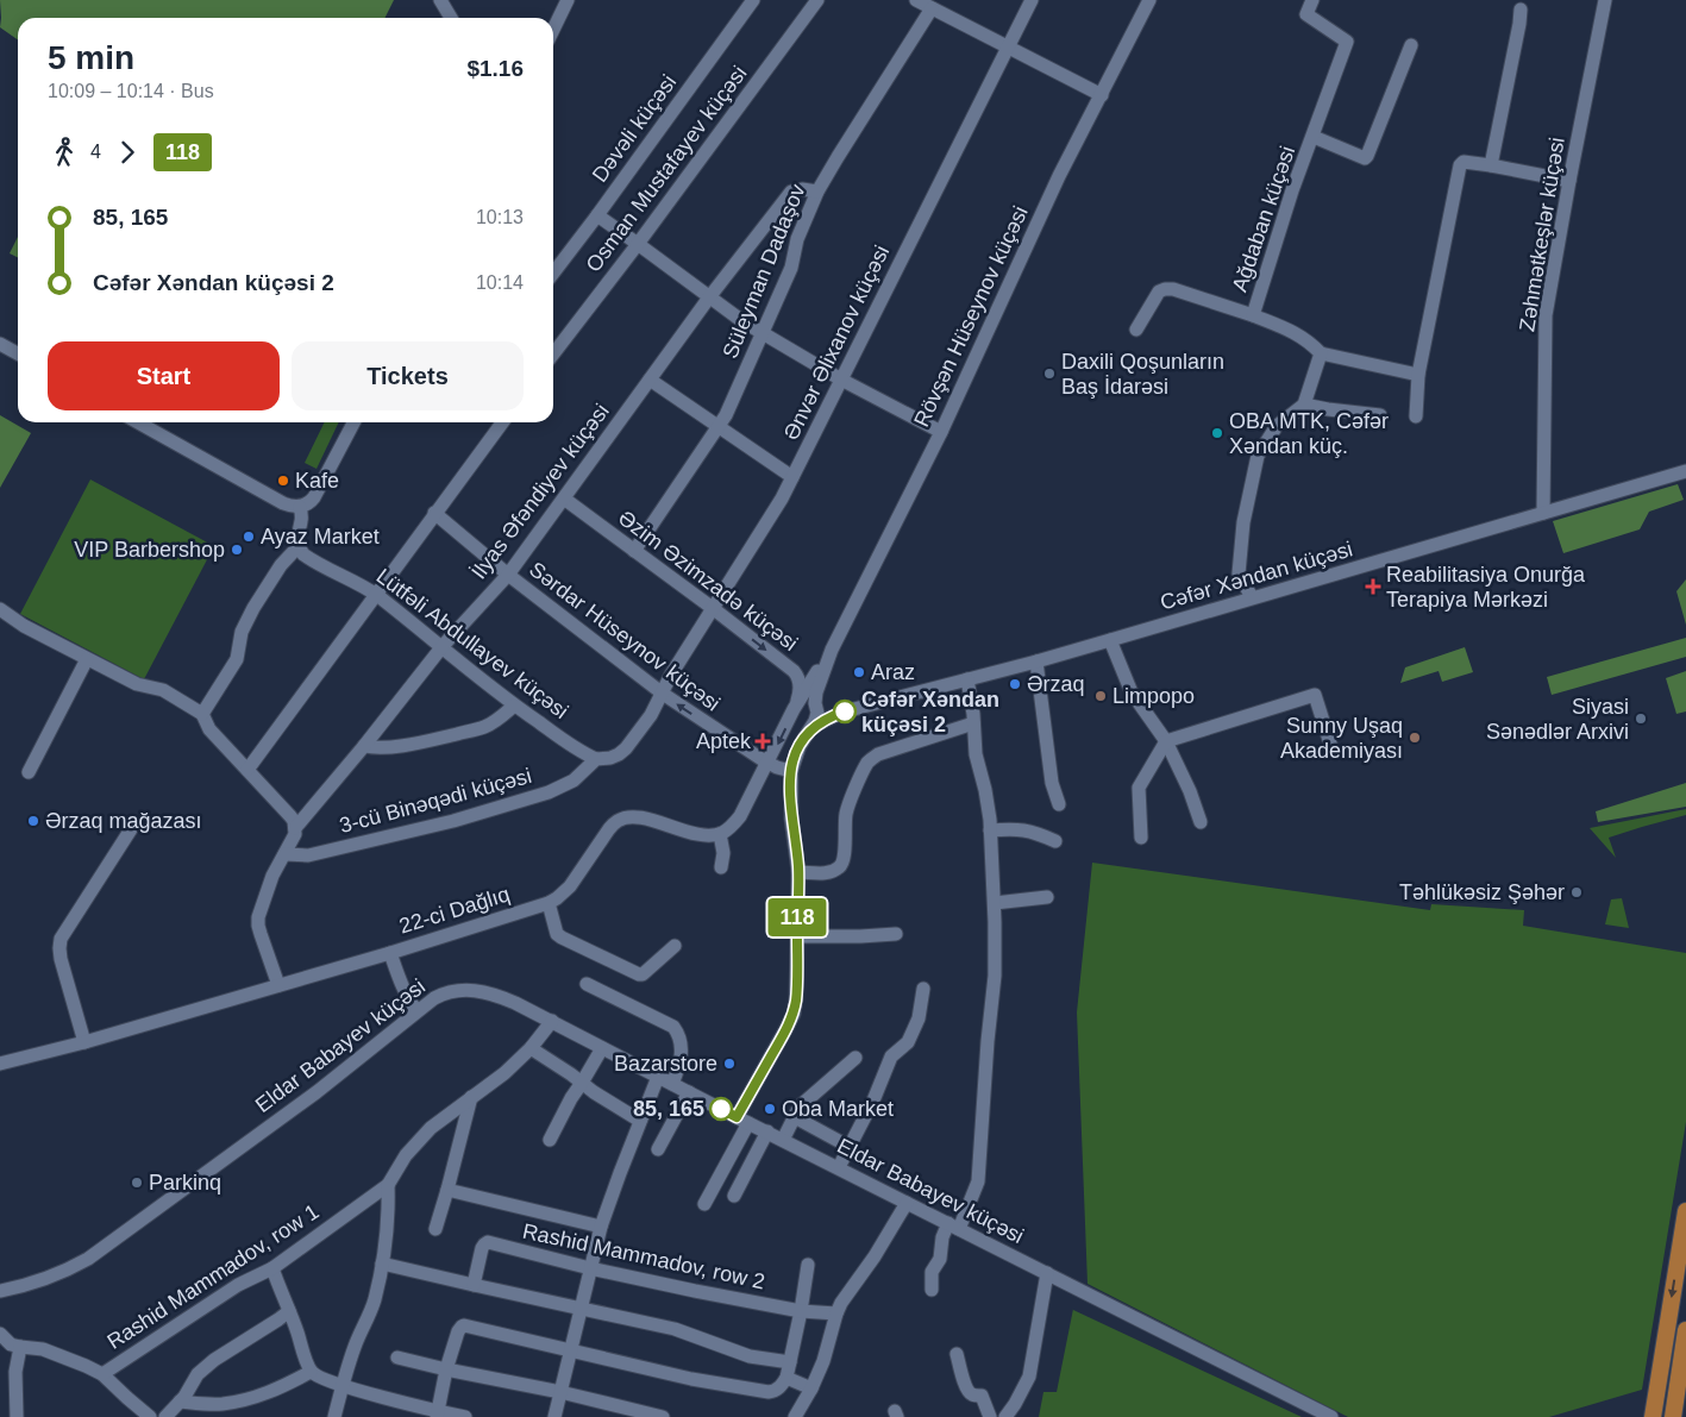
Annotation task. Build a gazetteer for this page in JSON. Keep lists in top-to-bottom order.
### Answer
{
  "streets": {
    "street": [
      "Dəvəli küçəsi",
      "Osman Mustafayev küçəsi",
      "Ağdaban küçəsi",
      "Zəhmətkeşlər küçəsi",
      "Süleyman Dadaşov",
      "Rövşən Hüseynov küçəsi",
      "Ənvər Əlixanov küçəsi",
      "İlyas Əfəndiyev küçəsi",
      "Cəfər Xəndan küçəsi",
      "Əzim Əzimzadə küçəsi",
      "Sərdar Hüseynov küçəsi",
      "Lütfəli Abdullayev küçəsi",
      "3-cü Binəqədi küçəsi",
      "22-ci Dağlıq",
      "Eldar Babayev küçəsi",
      "Rashid Mammadov, row 2",
      "Rashid Mammadov, row 1"
    ]
  },
  "crossings": [
    ["Zəhmətkeşlər küçəsi", "Cəfər Xəndan küçəsi"],
    ["Süleyman Dadaşov", "İlyas Əfəndiyev küçəsi"],
    ["Süleyman Dadaşov", "Əzim Əzimzadə küçəsi"],
    ["Ənvər Əlixanov küçəsi", "Əzim Əzimzadə küçəsi"],
    ["Ənvər Əlixanov küçəsi", "Sərdar Hüseynov küçəsi"],
    ["Ənvər Əlixanov küçəsi", "3-cü Binəqədi küçəsi"],
    ["İlyas Əfəndiyev küçəsi", "Əzim Əzimzadə küçəsi"],
    ["İlyas Əfəndiyev küçəsi", "Sərdar Hüseynov küçəsi"],
    ["İlyas Əfəndiyev küçəsi", "Lütfəli Abdullayev küçəsi"],
    ["İlyas Əfəndiyev küçəsi", "3-cü Binəqədi küçəsi"],
    ["İlyas Əfəndiyev küçəsi", "22-ci Dağlıq"],
    ["Sərdar Hüseynov küçəsi", "3-cü Binəqədi küçəsi"],
    ["Lütfəli Abdullayev küçəsi", "3-cü Binəqədi küçəsi"],
    ["Eldar Babayev küçəsi", "Rashid Mammadov, row 1"]
  ],
  "one_way": ["Əzim Əzimzadə küçəsi"],
  "places": {
    "other": [
      "Daxili Qoşunların Baş İdarəsi",
      "OBA MTK, Cəfər Xəndan küç.",
      "Kafe",
      "Ayaz Market",
      "VIP Barbershop",
      "Araz",
      "Ərzaq",
      "Limpopo",
      "Cəfər Xəndan küçəsi 2",
      "Siyasi Sənədlər Arxivi",
      "Sunny Uşaq Akademiyası",
      "Ərzaq mağazası",
      "Təhlükəsiz Şəhər",
      "Bazarstore",
      "85, 165",
      "Oba Market",
      "Parkinq"
    ],
    "health": ["Reabilitasiya Onurğa Terapiya Mərkəzi", "Aptek"]
  },
  "lines": ["bus line 118"],
  "page": {
    "on_map": "118",
    "heading": ["5 min", "10:09 – 10:14 · Bus", "$1.16"],
    "legs": ["4", "118"],
    "list": [
      {
        "name": "85, 165",
        "value": "10:13"
      },
      {
        "name": "Cəfər Xəndan küçəsi 2",
        "value": "10:14"
      }
    ],
    "buttons": ["Start", "Tickets"]
  }
}
